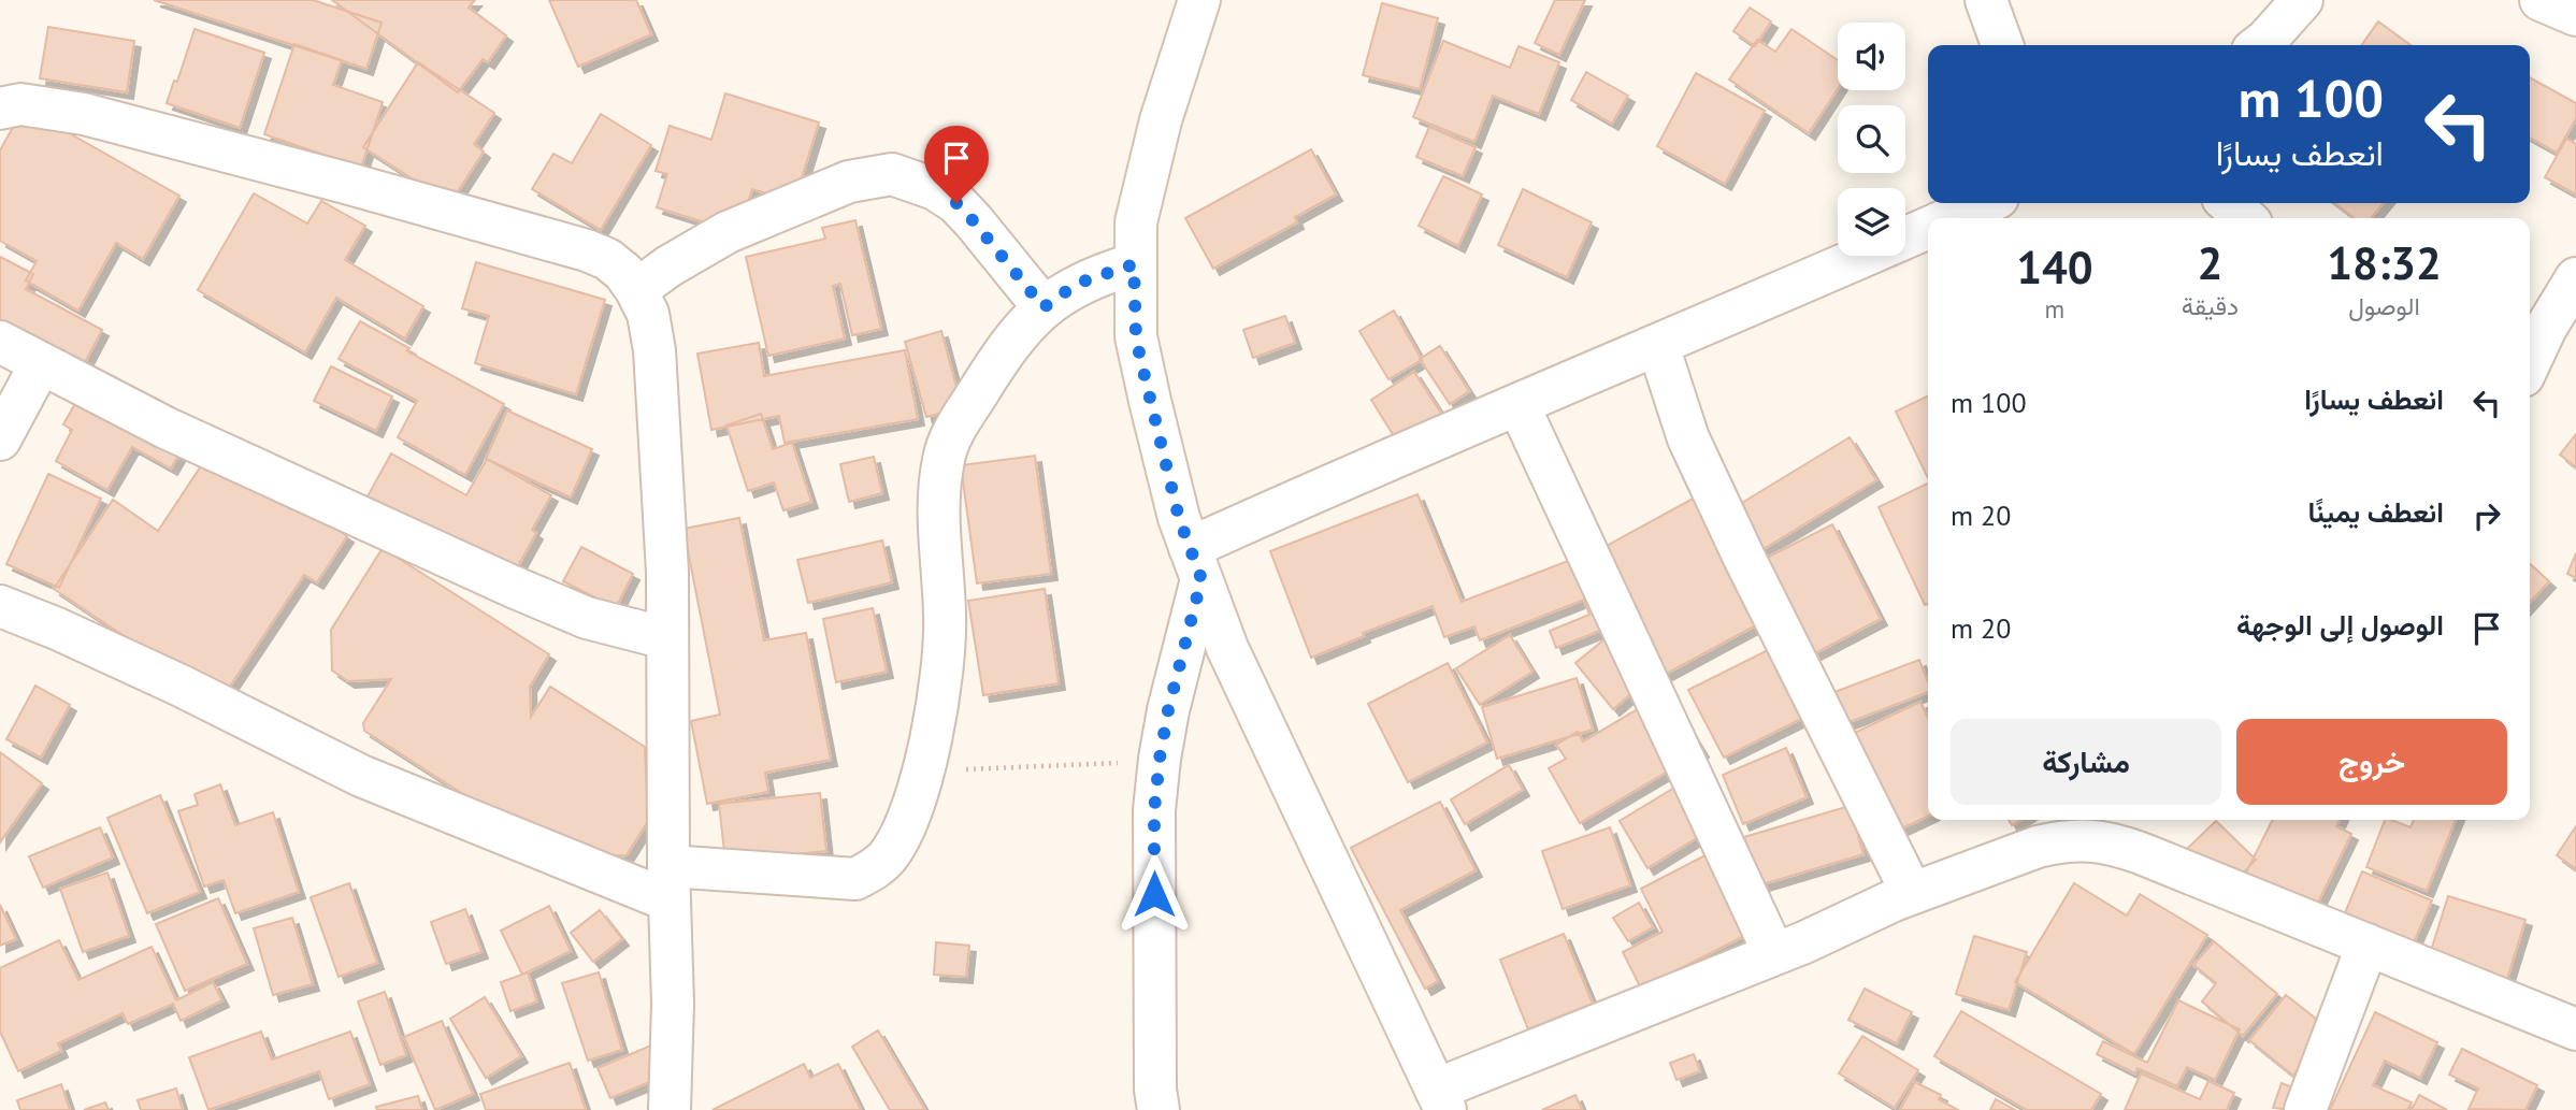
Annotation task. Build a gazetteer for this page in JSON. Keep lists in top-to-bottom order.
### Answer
{
  "page": {
    "turn": ["100 m", "انعطف يسارًا"],
    "eta": [
      "18:32",
      "الوصول",
      "2",
      "دقيقة",
      "140",
      "m"
    ],
    "list": [
      {
        "name": "انعطف يسارًا",
        "value": "100 m"
      },
      {
        "name": "انعطف يمينًا",
        "value": "20 m"
      },
      {
        "name": "الوصول إلى الوجهة",
        "value": "20 m"
      }
    ],
    "buttons": ["خروج", "مشاركة"]
  }
}
